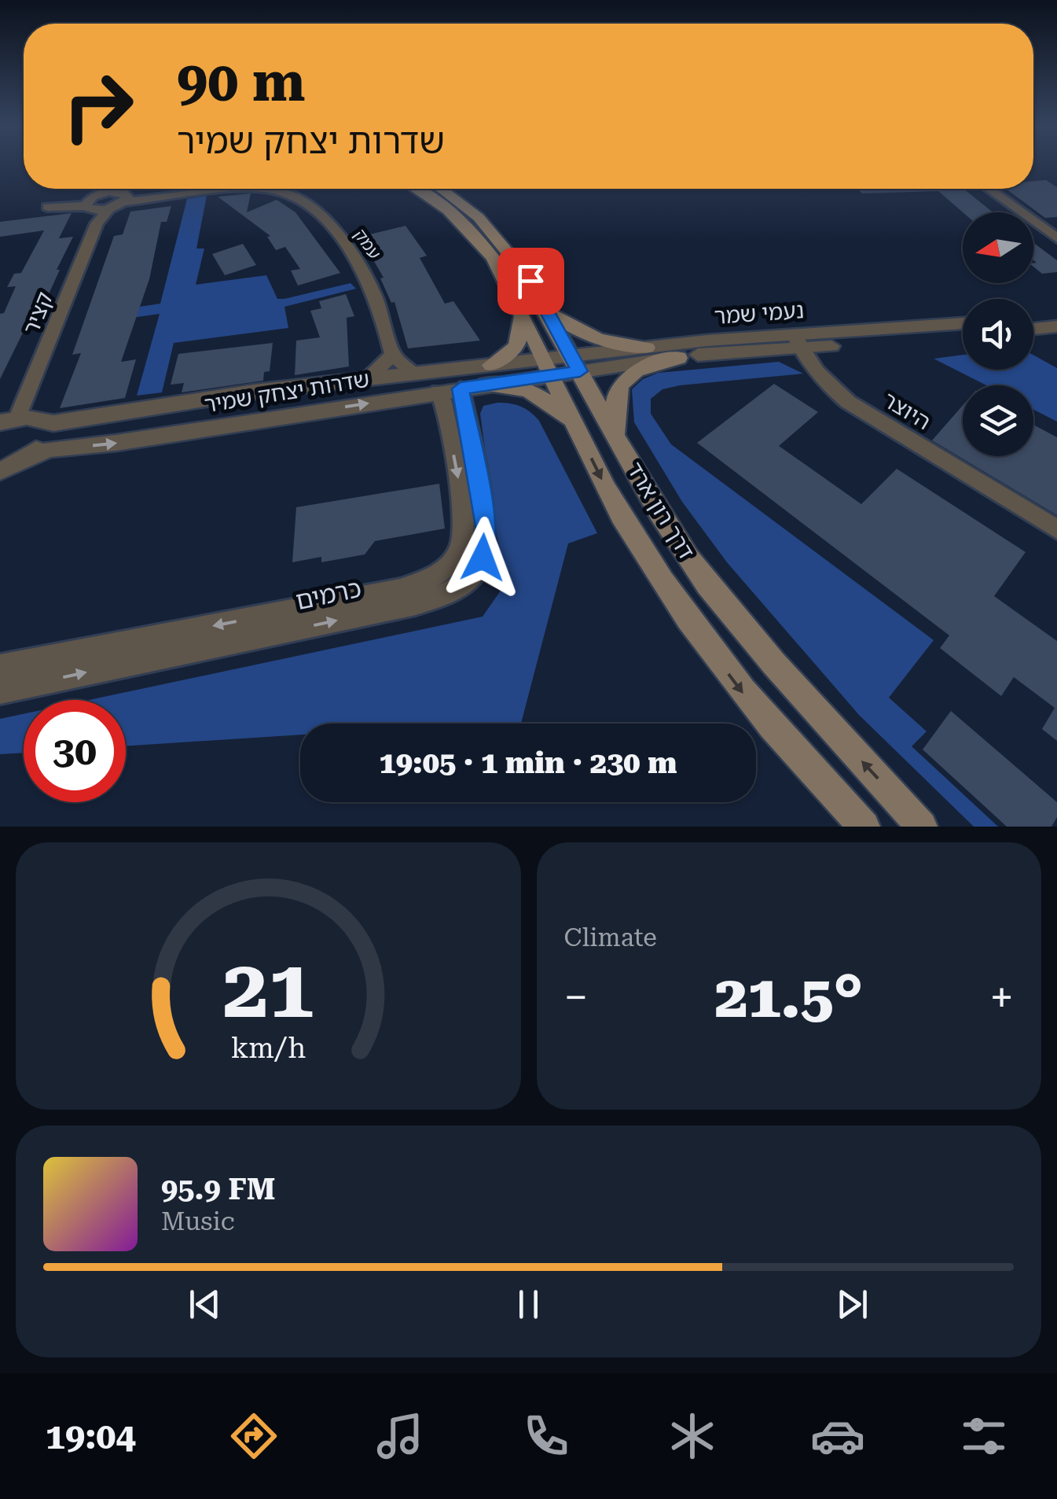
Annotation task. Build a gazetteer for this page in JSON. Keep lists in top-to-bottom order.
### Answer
{
  "streets": {
    "main road": ["דרך רון ארד"],
    "street": [
      "עמק",
      "קציר",
      "נעמי שמר",
      "שדרות יצחק שמיר",
      "היוצר",
      "כרמים"
    ]
  },
  "crossings": [
    ["עמק", "קציר"],
    ["קציר", "שדרות יצחק שמיר"],
    ["נעמי שמר", "שדרות יצחק שמיר"],
    ["נעמי שמר", "היוצר"],
    ["נעמי שמר", "דרך רון ארד"],
    ["שדרות יצחק שמיר", "דרך רון ארד"],
    ["שדרות יצחק שמיר", "כרמים"]
  ],
  "north": "left",
  "page": {
    "turn": ["90 m", "שדרות יצחק שמיר"],
    "limit": "30",
    "trip": "19:05 · 1 min · 230 m",
    "tile": "Climate",
    "heat": ["−", "21.5°", "+"],
    "song": ["95.9 FM", "Music"],
    "tabs": "19:04",
    "gauge": ["21", "km/h"]
  }
}
